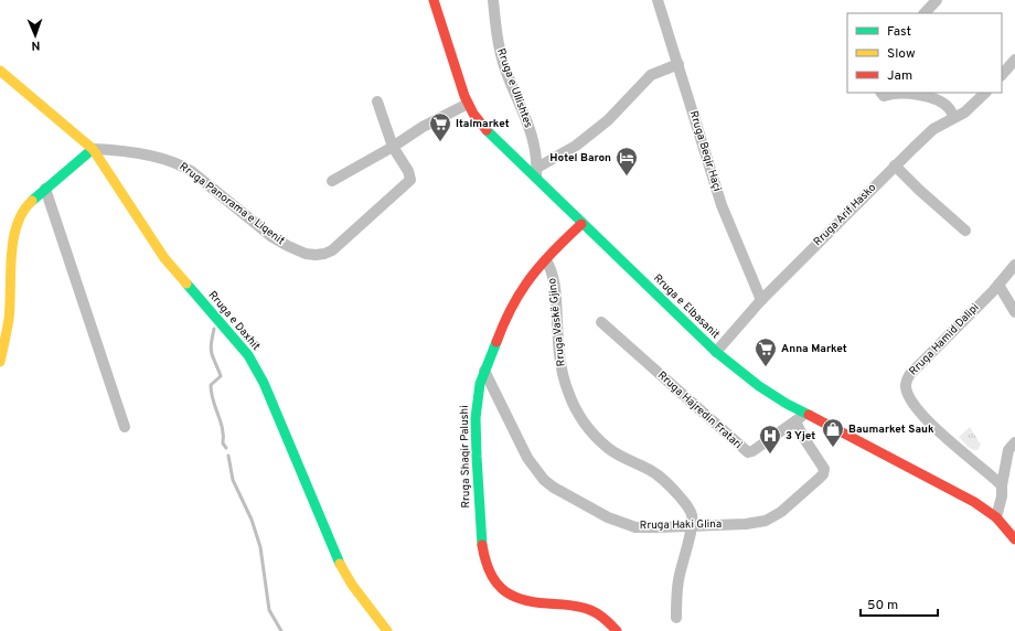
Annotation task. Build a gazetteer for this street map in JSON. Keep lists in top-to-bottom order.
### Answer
{
  "streets": {
    "street": [
      "Rruga e Ullishtes",
      "Rruga Beqir Haçi",
      "Rruga Panorama e Liqenit",
      "Rruga Arif Hasko",
      "Rruga e Elbasanit",
      "Rruga e Daxhit",
      "Rruga Vaskë Gjino",
      "Rruga Hamid Dalipi",
      "Rruga Hajredin Fratari",
      "Rruga Shaqir Palushi",
      "Rruga Haki Glina"
    ]
  },
  "crossings": [
    ["Rruga e Ullishtes", "Rruga e Elbasanit"],
    ["Rruga Beqir Haçi", "Rruga Arif Hasko"],
    ["Rruga Panorama e Liqenit", "Rruga e Daxhit"],
    ["Rruga Arif Hasko", "Rruga e Elbasanit"],
    ["Rruga e Elbasanit", "Rruga Hajredin Fratari"],
    ["Rruga e Elbasanit", "Rruga Shaqir Palushi"],
    ["Rruga Vaskë Gjino", "Rruga Shaqir Palushi"],
    ["Rruga Vaskë Gjino", "Rruga Haki Glina"],
    ["Rruga Hajredin Fratari", "Rruga Haki Glina"],
    ["Rruga Shaqir Palushi", "Rruga Haki Glina"]
  ],
  "places": {
    "supermarket": ["Italmarket", "Anna Market"],
    "hotel": ["Hotel Baron"],
    "shop": ["Baumarket Sauk"],
    "hospital": ["3 Yjet"]
  },
  "legend": ["Fast", "Slow", "Jam"],
  "scale_bar": "50 m",
  "north": "bottom"
}
